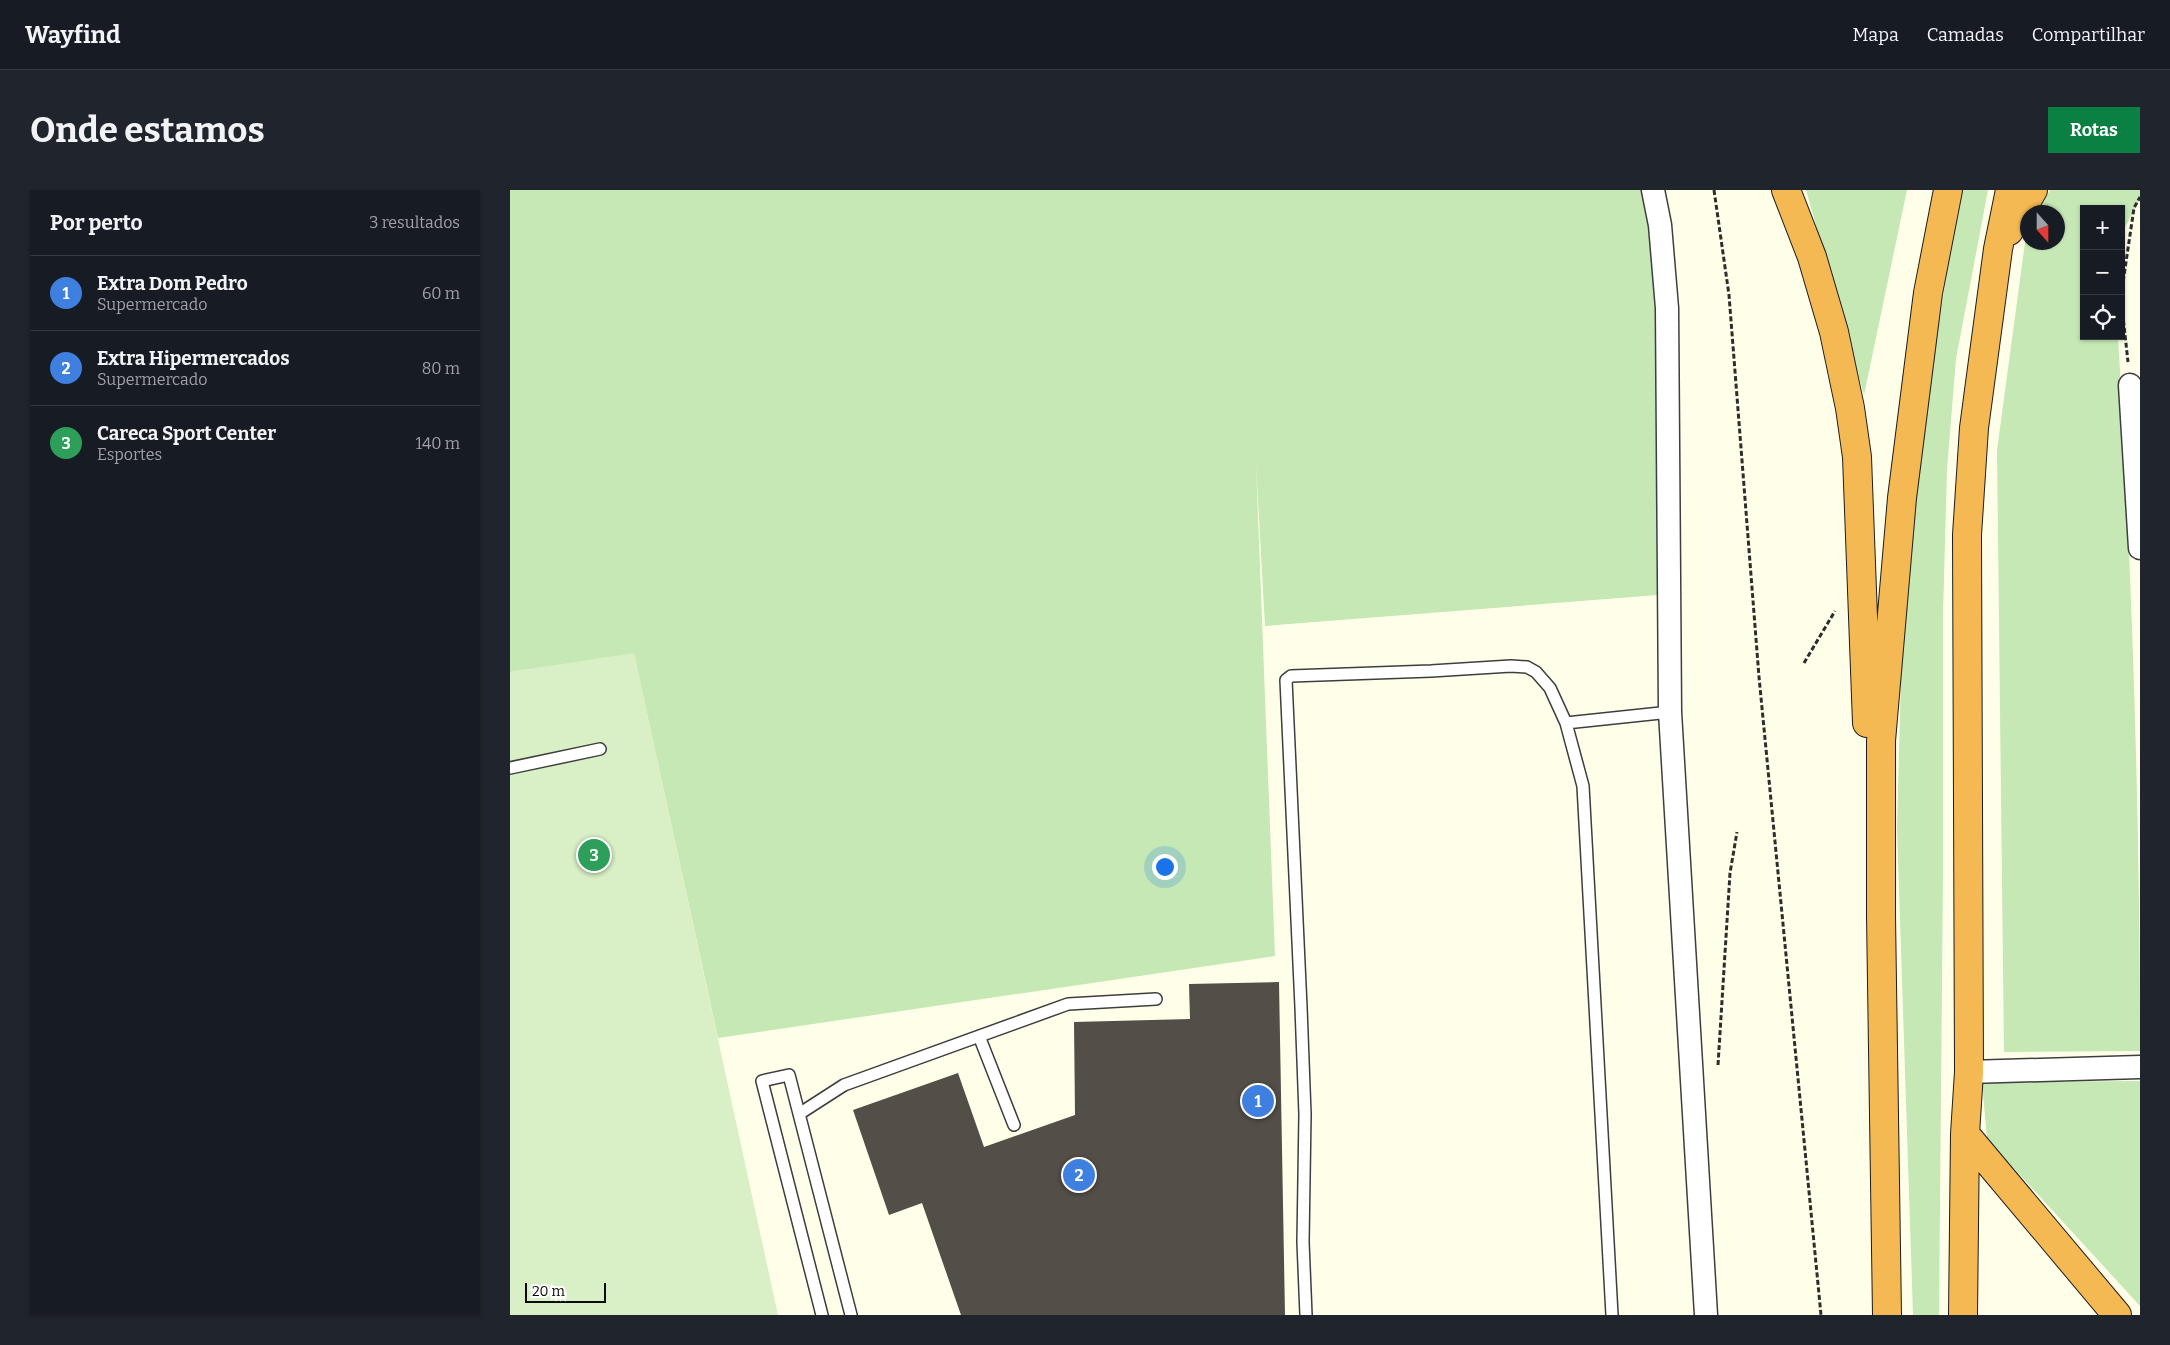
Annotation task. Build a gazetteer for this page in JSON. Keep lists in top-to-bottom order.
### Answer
{
  "scale_bar": "20 m",
  "north": "bottom",
  "page": {
    "header": "Wayfind",
    "nav": ["Mapa", "Camadas", "Compartilhar"],
    "buttons": "Rotas",
    "title": "Onde estamos",
    "heading": ["Por perto", "3 resultados"],
    "map_buttons": ["+", "−"],
    "list": [
      {
        "mark": "1",
        "name": "Extra Dom Pedro",
        "note": "Supermercado",
        "value": "60 m"
      },
      {
        "mark": "2",
        "name": "Extra Hipermercados",
        "note": "Supermercado",
        "value": "80 m"
      },
      {
        "mark": "3",
        "name": "Careca Sport Center",
        "note": "Esportes",
        "value": "140 m"
      }
    ],
    "pins": ["3", "1", "2"],
    "scale": "20 m"
  }
}
